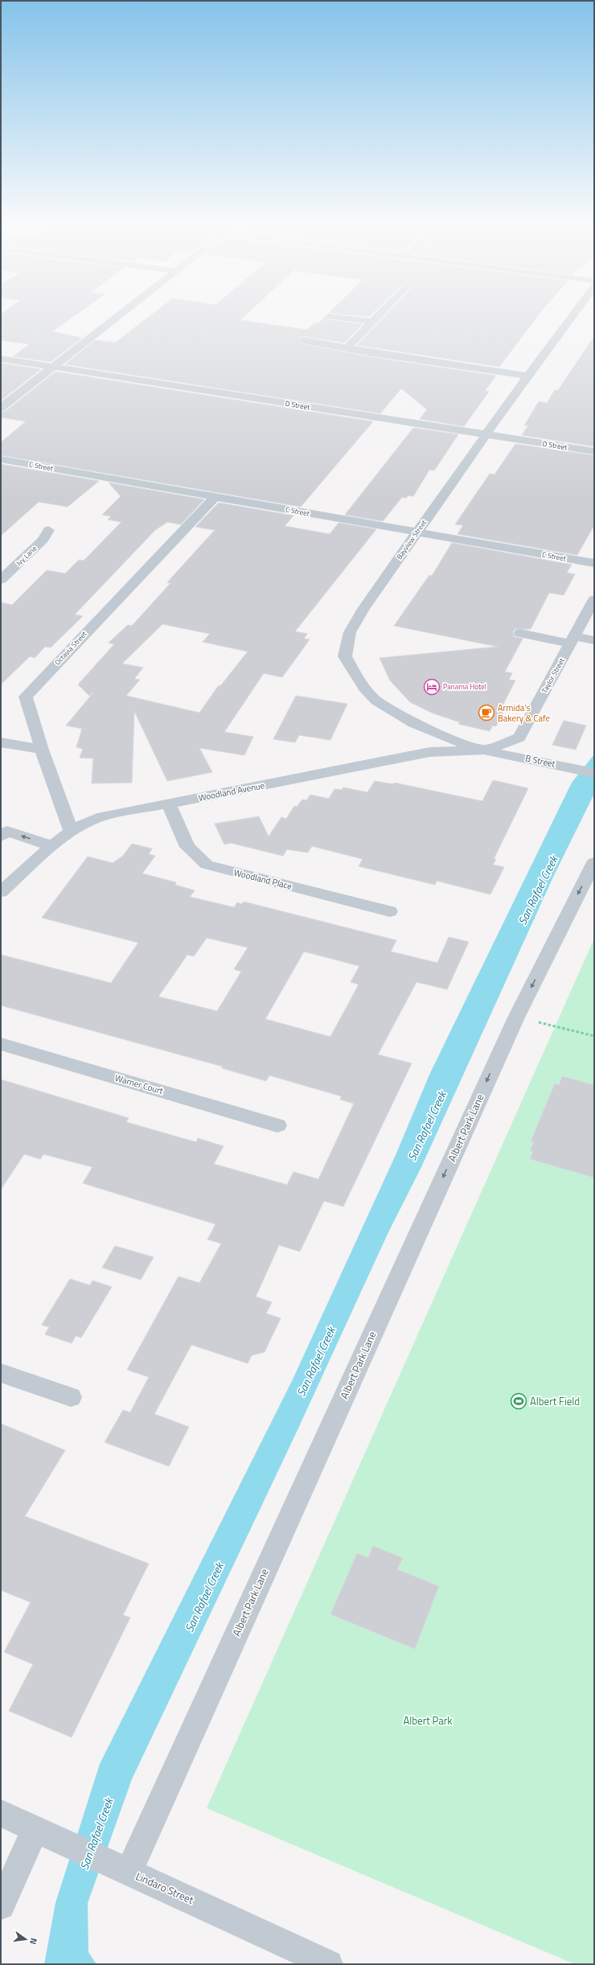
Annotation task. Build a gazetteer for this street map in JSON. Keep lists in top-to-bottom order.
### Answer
{
  "streets": {
    "street": [
      "D Street",
      "C Street",
      "Bayview Street",
      "Ivy Lane",
      "Octavia Street",
      "Taylor Street",
      "B Street",
      "Woodland Avenue",
      "Woodland Place",
      "Warner Court",
      "Albert Park Lane",
      "Lindaro Street"
    ]
  },
  "crossings": [
    ["D Street", "Bayview Street"],
    ["C Street", "Bayview Street"],
    ["C Street", "Octavia Street"],
    ["Bayview Street", "Taylor Street"],
    ["Bayview Street", "B Street"],
    ["Bayview Street", "Woodland Avenue"],
    ["Octavia Street", "Woodland Avenue"],
    ["Taylor Street", "B Street"],
    ["Taylor Street", "Woodland Avenue"],
    ["B Street", "Woodland Avenue"],
    ["Woodland Avenue", "Woodland Place"],
    ["Albert Park Lane", "Lindaro Street"]
  ],
  "one_way": ["Albert Park Lane"],
  "water": ["San Rafael Creek"],
  "parks": ["Albert Park"],
  "places": {
    "hotel": ["Panama Hotel"],
    "cafe": ["Armida's Bakery & Cafe"],
    "sports": ["Albert Field"]
  },
  "north": "right"
}
